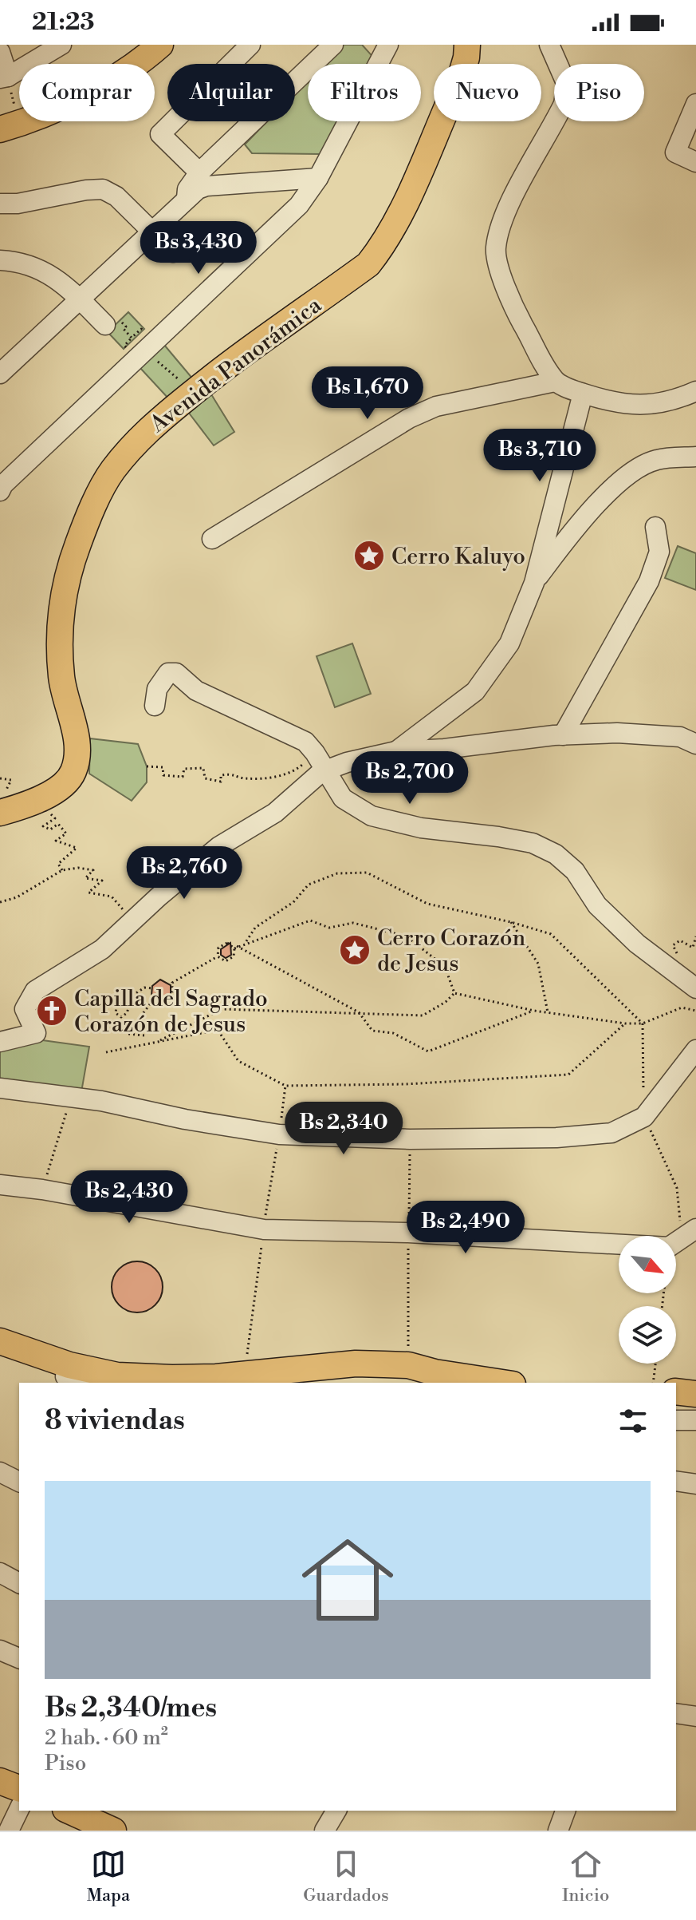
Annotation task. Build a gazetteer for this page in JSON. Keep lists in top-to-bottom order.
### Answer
{
  "streets": {
    "main road": ["Avenida Panorámica"]
  },
  "places": {
    "place": ["Cerro Kaluyo", "Cerro Corazón de Jesus"],
    "church": ["Capilla del Sagrado Corazón de Jesus"]
  },
  "north": "bottom right",
  "page": {
    "status": "21:23",
    "chip": [
      "Comprar",
      "Alquilar",
      "Filtros",
      "Nuevo",
      "Piso"
    ],
    "price": [
      "Bs 3,430",
      "Bs 1,670",
      "Bs 3,710",
      "Bs 2,700",
      "Bs 2,760",
      "Bs 2,340",
      "Bs 2,430",
      "Bs 2,490"
    ],
    "heading": "8 viviendas",
    "list": [
      {
        "name": "Bs 2,340/mes",
        "note": "2 hab. · 60 m² · Piso"
      }
    ],
    "tabs": ["Mapa", "Guardados", "Inicio"]
  }
}
